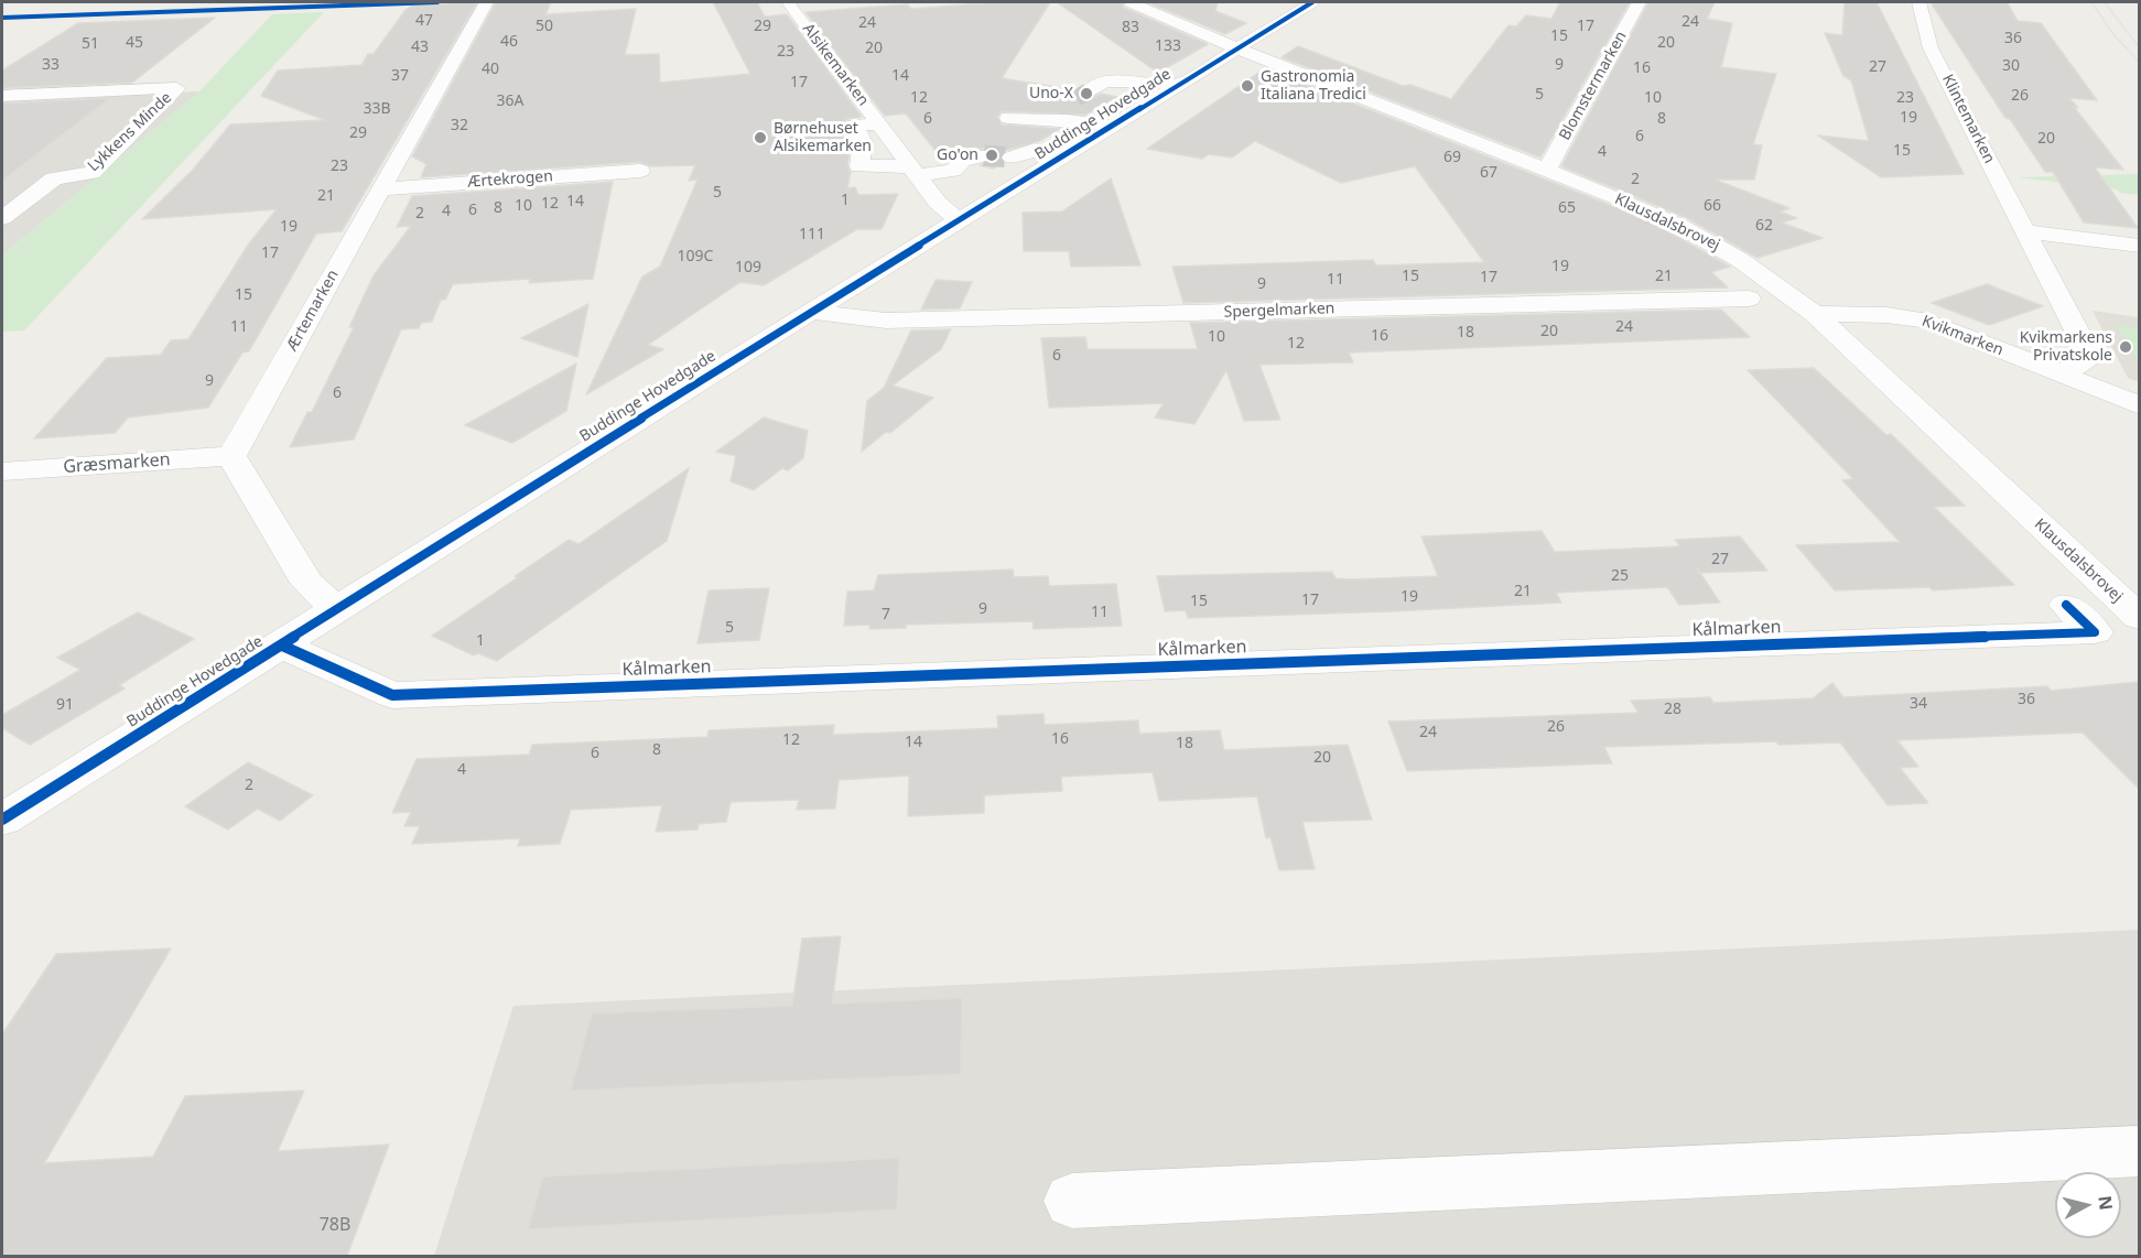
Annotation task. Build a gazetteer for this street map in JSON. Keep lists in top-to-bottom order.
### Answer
{
  "streets": {
    "street": [
      "Alsikemarken",
      "Blomstermarken",
      "Buddinge Hovedgade",
      "Klintemarken",
      "Lykkens Minde",
      "Ærtekrogen",
      "Klausdalsbrovej",
      "Ærtemarken",
      "Spergelmarken",
      "Kvikmarken",
      "Græsmarken",
      "Kålmarken"
    ]
  },
  "crossings": [
    ["Alsikemarken", "Buddinge Hovedgade"],
    ["Blomstermarken", "Klausdalsbrovej"],
    ["Buddinge Hovedgade", "Klausdalsbrovej"],
    ["Buddinge Hovedgade", "Spergelmarken"],
    ["Buddinge Hovedgade", "Kålmarken"],
    ["Klintemarken", "Kvikmarken"],
    ["Ærtekrogen", "Ærtemarken"],
    ["Klausdalsbrovej", "Kvikmarken"],
    ["Ærtemarken", "Græsmarken"]
  ],
  "places": [
    "Gastronomia Italiana Tredici",
    "Uno-X",
    "Børnehuset Alsikemarken",
    "Go'on",
    "Kvikmarkens Privatskole"
  ],
  "house_numbers": [
    "47",
    "24",
    "24",
    "50",
    "29",
    "17",
    "83",
    "15",
    "36",
    "46",
    "45",
    "20",
    "51",
    "133",
    "43",
    "20",
    "23",
    "33",
    "9",
    "30",
    "27",
    "16",
    "40",
    "37",
    "14",
    "17",
    "5",
    "26",
    "12",
    "10",
    "23",
    "36A",
    "33B",
    "19",
    "6",
    "8",
    "32",
    "29",
    "6",
    "20",
    "15",
    "4",
    "69",
    "23",
    "67",
    "2",
    "5",
    "21",
    "1",
    "14",
    "12",
    "10",
    "66",
    "8",
    "65",
    "6",
    "4",
    "2",
    "62",
    "19",
    "111",
    "17",
    "109C",
    "19",
    "109",
    "15",
    "21",
    "17",
    "11",
    "9",
    "15",
    "11",
    "24",
    "20",
    "18",
    "16",
    "10",
    "12",
    "6",
    "9",
    "6",
    "27",
    "25",
    "21",
    "19",
    "17",
    "15",
    "9",
    "11",
    "7",
    "5",
    "1",
    "36",
    "34",
    "91",
    "28",
    "26",
    "24",
    "16",
    "12",
    "14",
    "18",
    "8",
    "6",
    "20",
    "4",
    "2",
    "78B"
  ],
  "north": "right"
}
